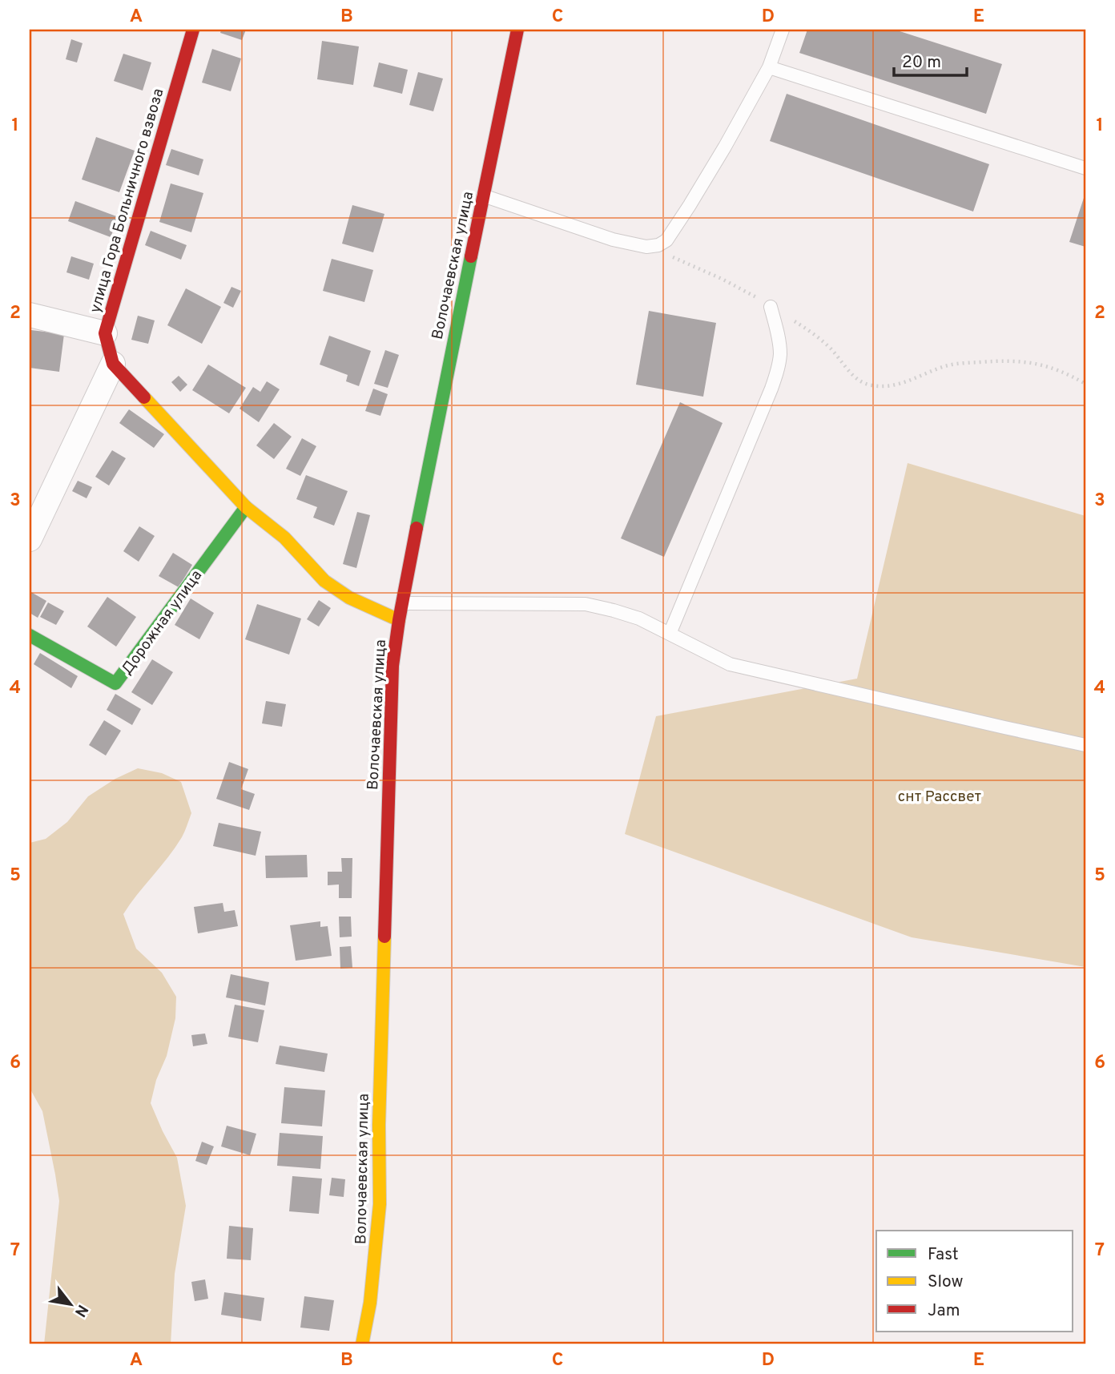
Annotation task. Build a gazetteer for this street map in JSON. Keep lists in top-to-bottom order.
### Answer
{
  "streets": {
    "main road": ["улица Гора Больничного взвоза", "Волочаевская улица", "Дорожная улица"]
  },
  "crossings": [
    ["улица Гора Больничного взвоза", "Волочаевская улица"],
    ["улица Гора Больничного взвоза", "Дорожная улица"]
  ],
  "parks": ["снт Рассвет"],
  "legend": ["Fast", "Slow", "Jam"],
  "scale_bar": "20 m",
  "north": "bottom right",
  "grid": {
    "columns": [
      "A",
      "B",
      "C",
      "D",
      "E"
    ],
    "rows": [
      "1",
      "2",
      "3",
      "4",
      "5",
      "6",
      "7"
    ]
  }
}
